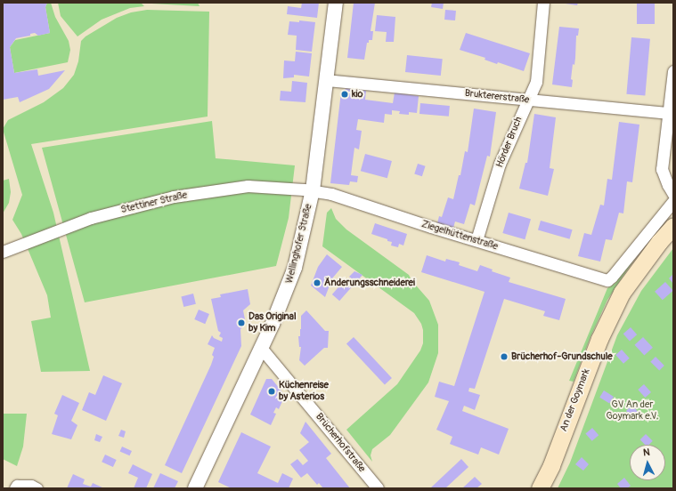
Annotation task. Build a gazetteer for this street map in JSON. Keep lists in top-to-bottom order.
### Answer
{
  "streets": {
    "main road": ["An der Goymark"],
    "street": [
      "Bruktererstraße",
      "Hörder Bruch",
      "Stettiner Straße",
      "Ziegelhüttenstraße",
      "Wellinghofer Straße",
      "Brücherhofstraße"
    ]
  },
  "crossings": [
    ["Bruktererstraße", "Hörder Bruch"],
    ["Bruktererstraße", "Wellinghofer Straße"],
    ["Hörder Bruch", "Ziegelhüttenstraße"],
    ["Stettiner Straße", "Ziegelhüttenstraße"],
    ["Stettiner Straße", "Wellinghofer Straße"],
    ["Ziegelhüttenstraße", "Wellinghofer Straße"],
    ["Wellinghofer Straße", "Brücherhofstraße"]
  ],
  "parks": ["GV An der Goymark e.V."],
  "places": [
    "kio",
    "Änderungsschneiderei",
    "Das Original by Kim",
    "Brücherhof-Grundschule",
    "Küchenreise by Asterios"
  ],
  "north": "top"
}
